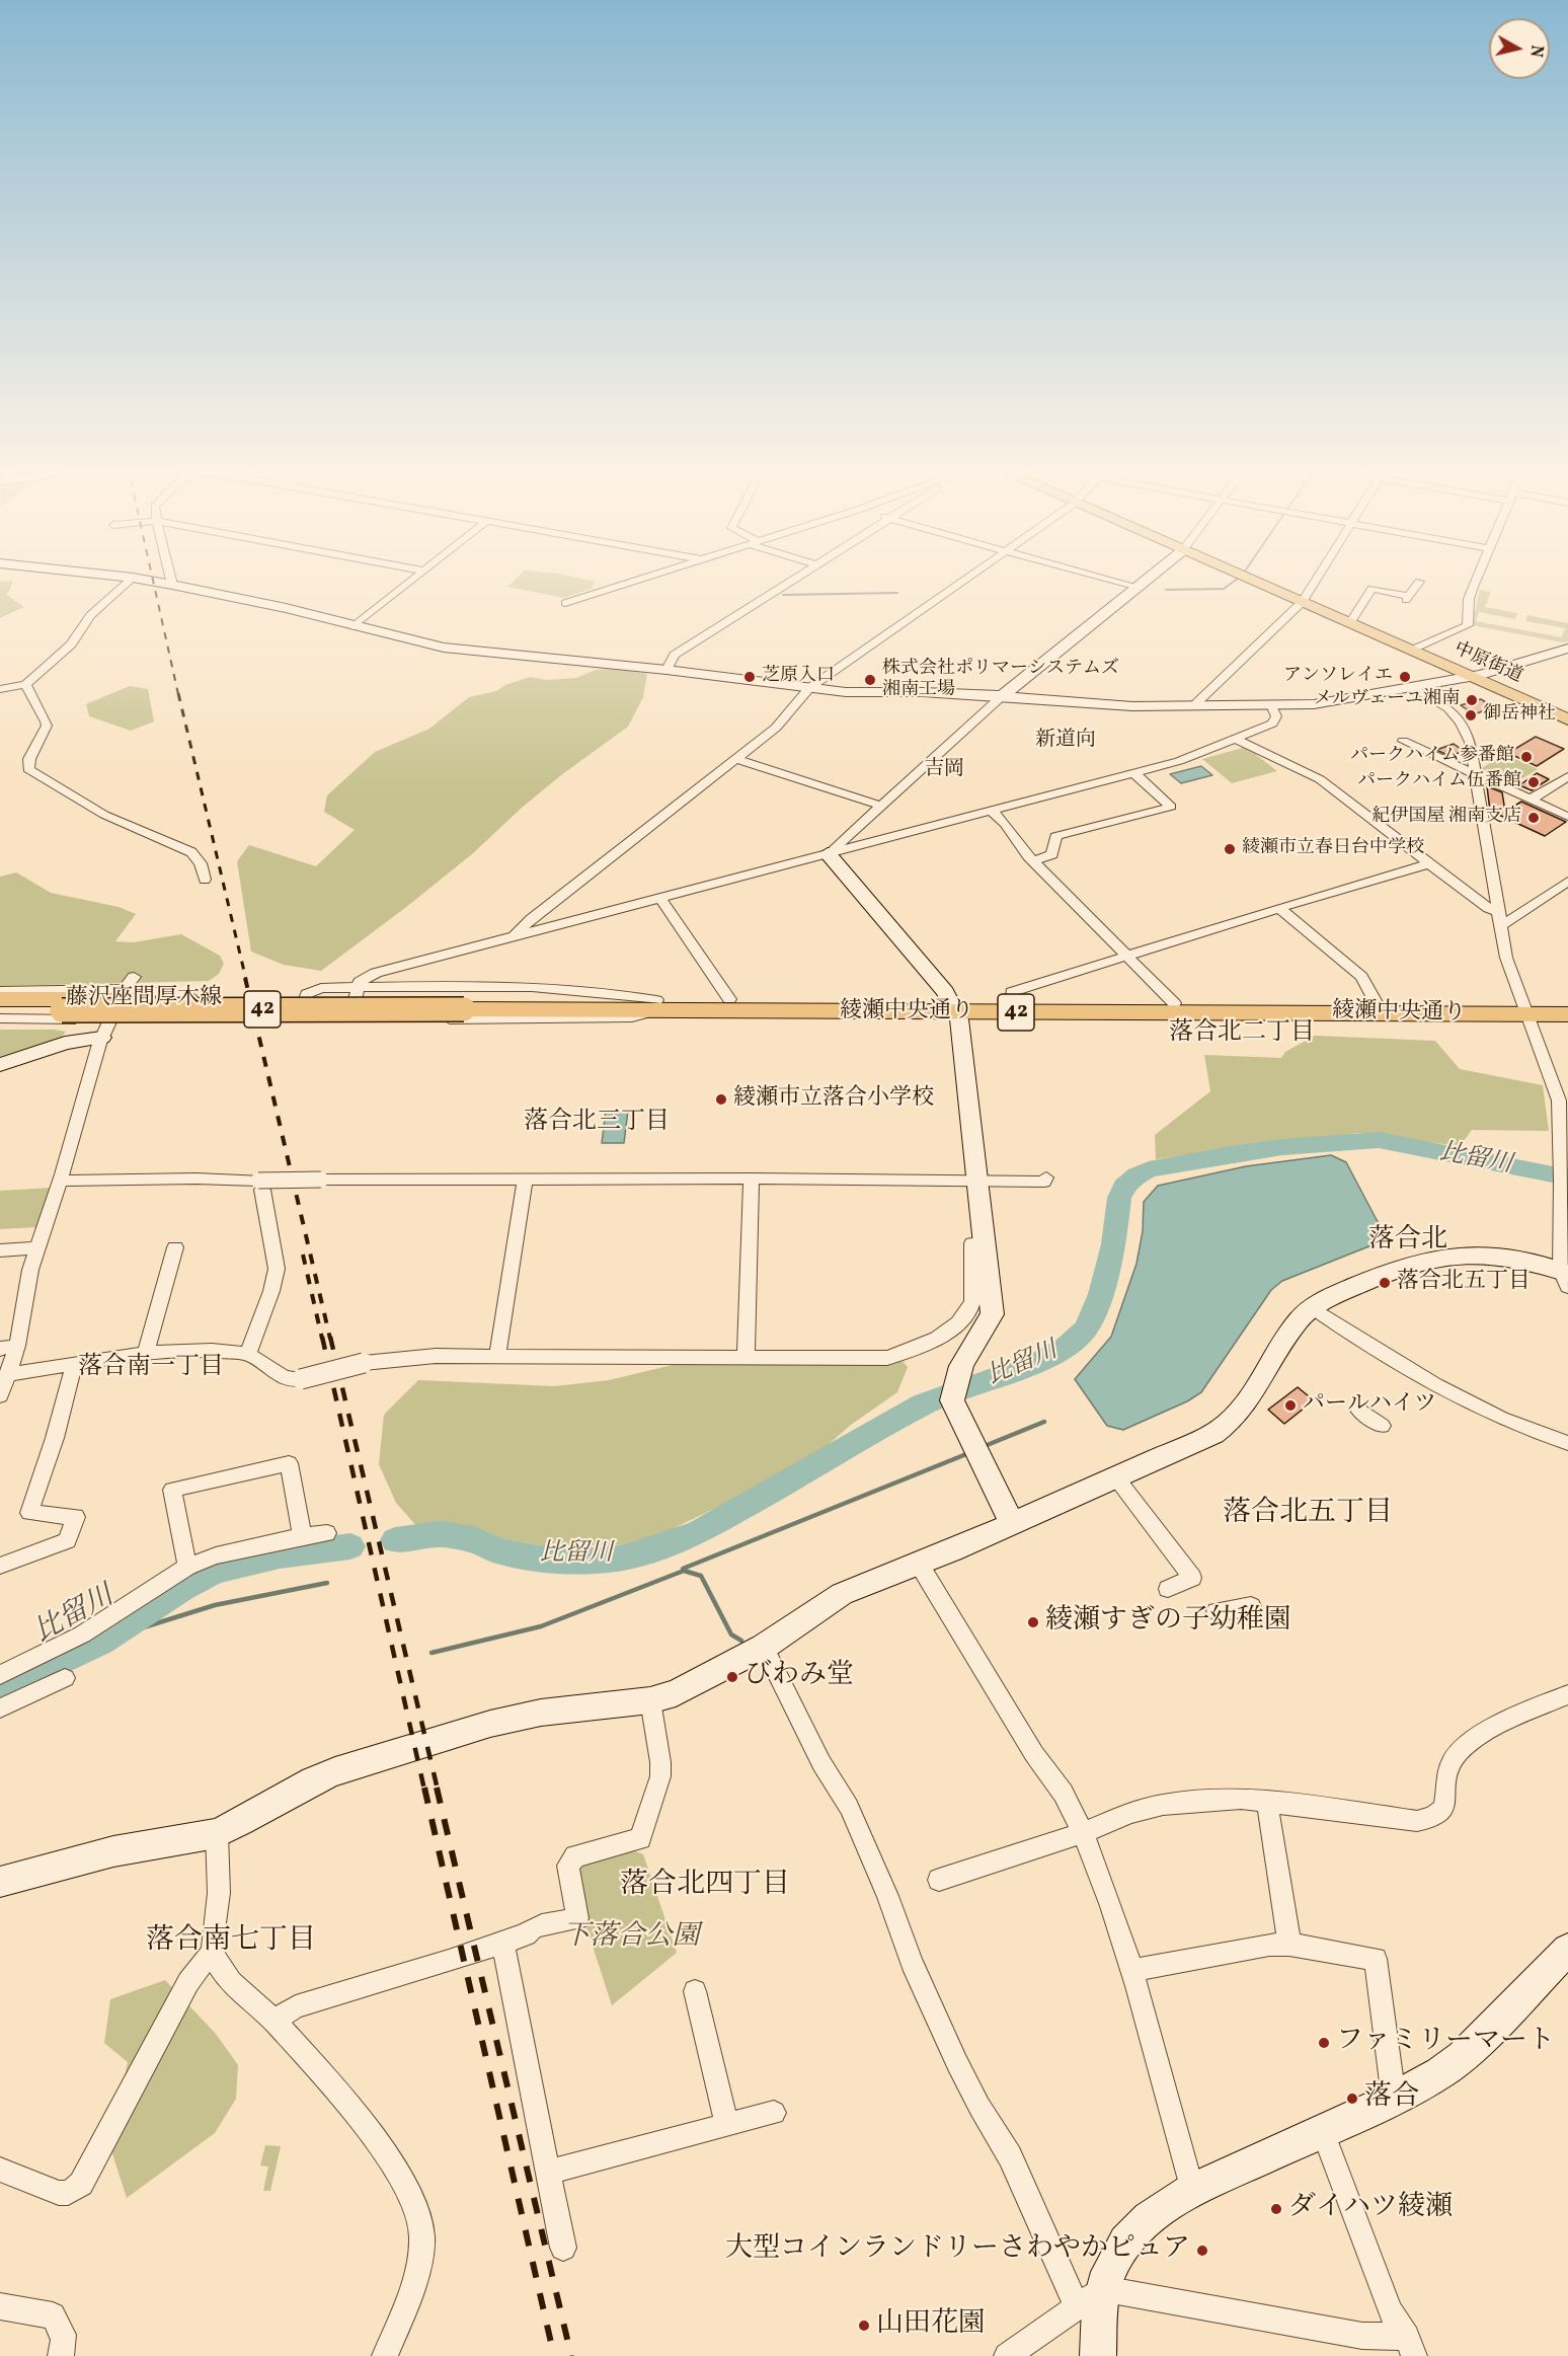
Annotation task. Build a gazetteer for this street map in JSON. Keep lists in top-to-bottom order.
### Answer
{
  "streets": {
    "main road": [
      "中原街道",
      "藤沢座間厚木線",
      "42",
      "綾瀬中央通り"
    ]
  },
  "crossings": [
    ["藤沢座間厚木線", "綾瀬中央通り"]
  ],
  "districts": [
    "新道向",
    "吉岡",
    "落合北二丁目",
    "落合北三丁目",
    "落合北",
    "落合南一丁目",
    "落合北五丁目",
    "落合北四丁目",
    "落合南七丁目"
  ],
  "water": ["比留川"],
  "parks": ["下落合公園"],
  "places": [
    "芝原入口",
    "アンソレイエ",
    "株式会社ポリマーシステムズ 湘南工場",
    "メルヴェーユ湘南",
    "御岳神社",
    "パークハイム参番館",
    "パークハイム伍番館",
    "紀伊国屋 湘南支店",
    "綾瀬市立春日台中学校",
    "綾瀬市立落合小学校",
    "落合北五丁目",
    "パールハイツ",
    "綾瀬すぎの子幼稚園",
    "びわみ堂",
    "ファミリーマート",
    "落合",
    "ダイハツ綾瀬",
    "大型コインランドリーさわやかピュア",
    "山田花園"
  ],
  "north": "right"
}
